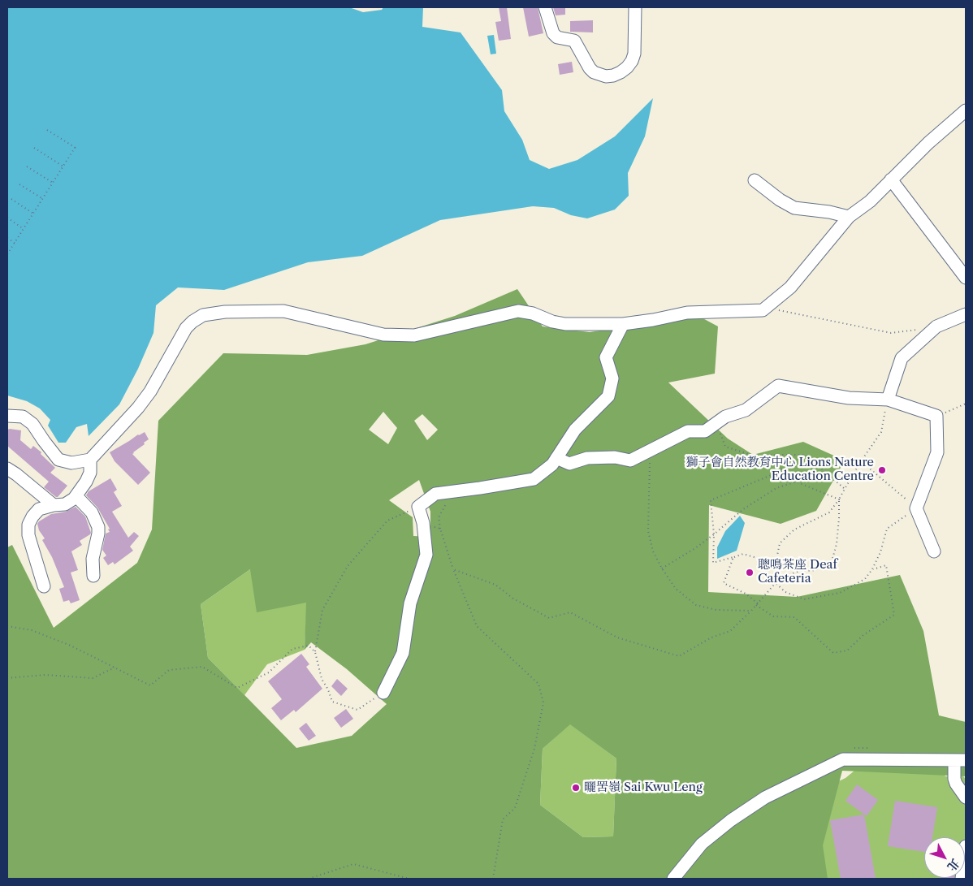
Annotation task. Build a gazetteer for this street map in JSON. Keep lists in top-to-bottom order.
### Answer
{
  "places": ["獅子會自然教育中心 Lions Nature Education Centre", "聰鳴茶座 Deaf Cafeteria", "曬罟嶺 Sai Kwu Leng"],
  "north": "bottom right"
}
